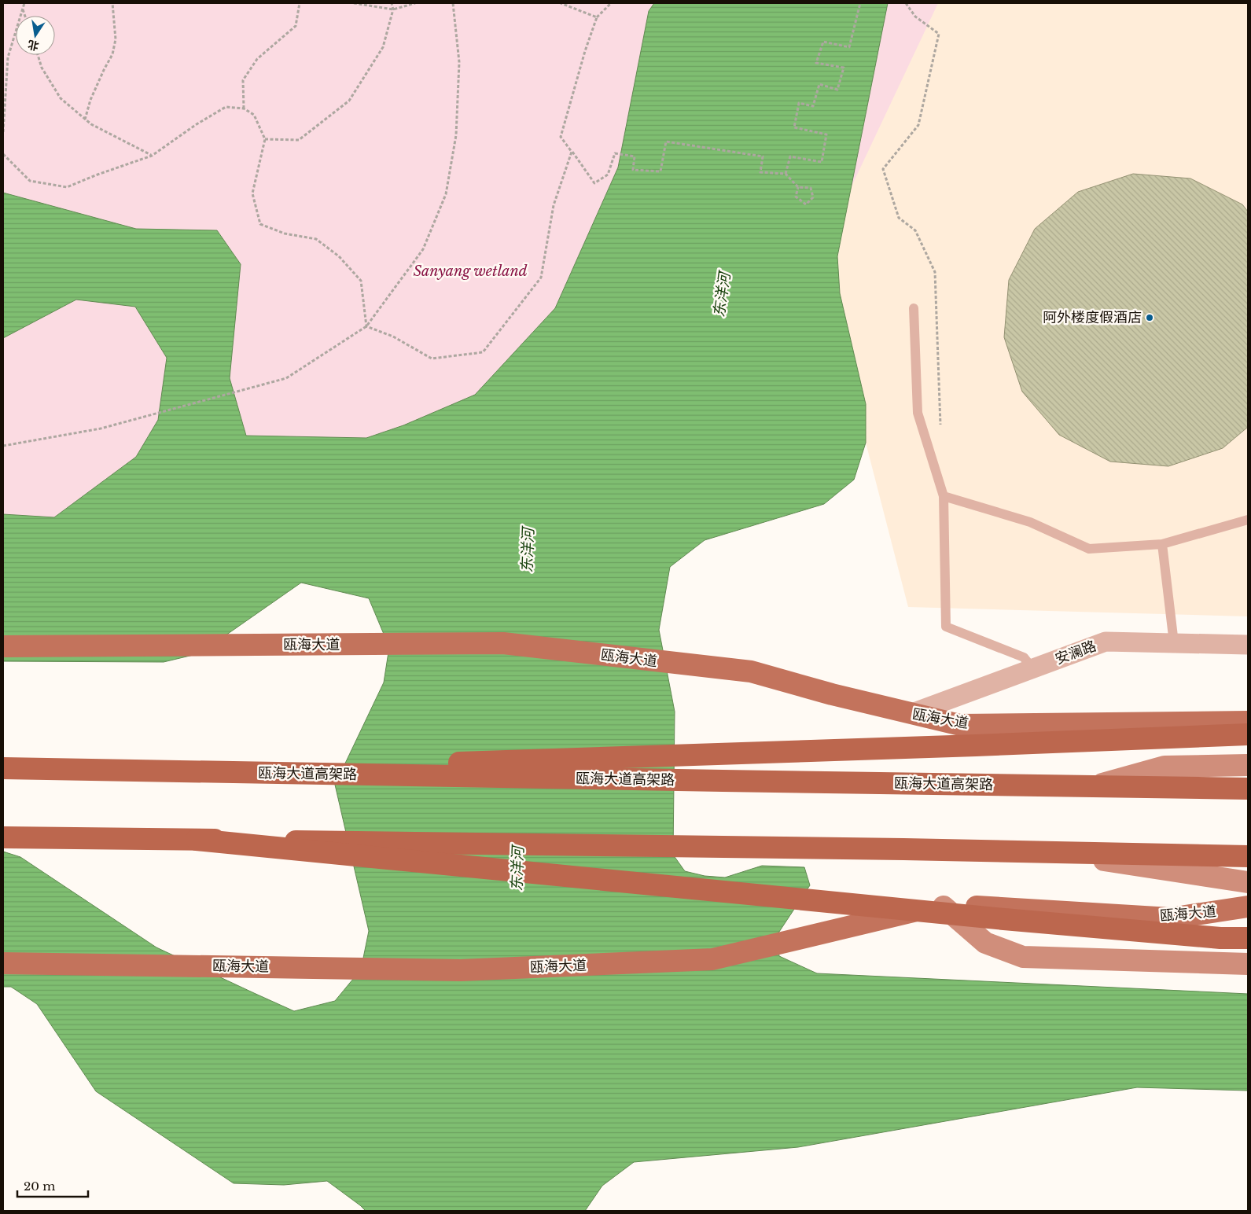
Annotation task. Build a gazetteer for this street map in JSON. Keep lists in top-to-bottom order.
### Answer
{
  "streets": {
    "highway": ["瓯海大道高架路"],
    "main road": ["瓯海大道"],
    "street": ["安澜路"]
  },
  "crossings": [
    ["瓯海大道", "安澜路"]
  ],
  "water": ["东洋河"],
  "parks": ["Sanyang wetland"],
  "places": ["阿外楼度假酒店"],
  "scale_bar": "20 m",
  "north": "bottom"
}
